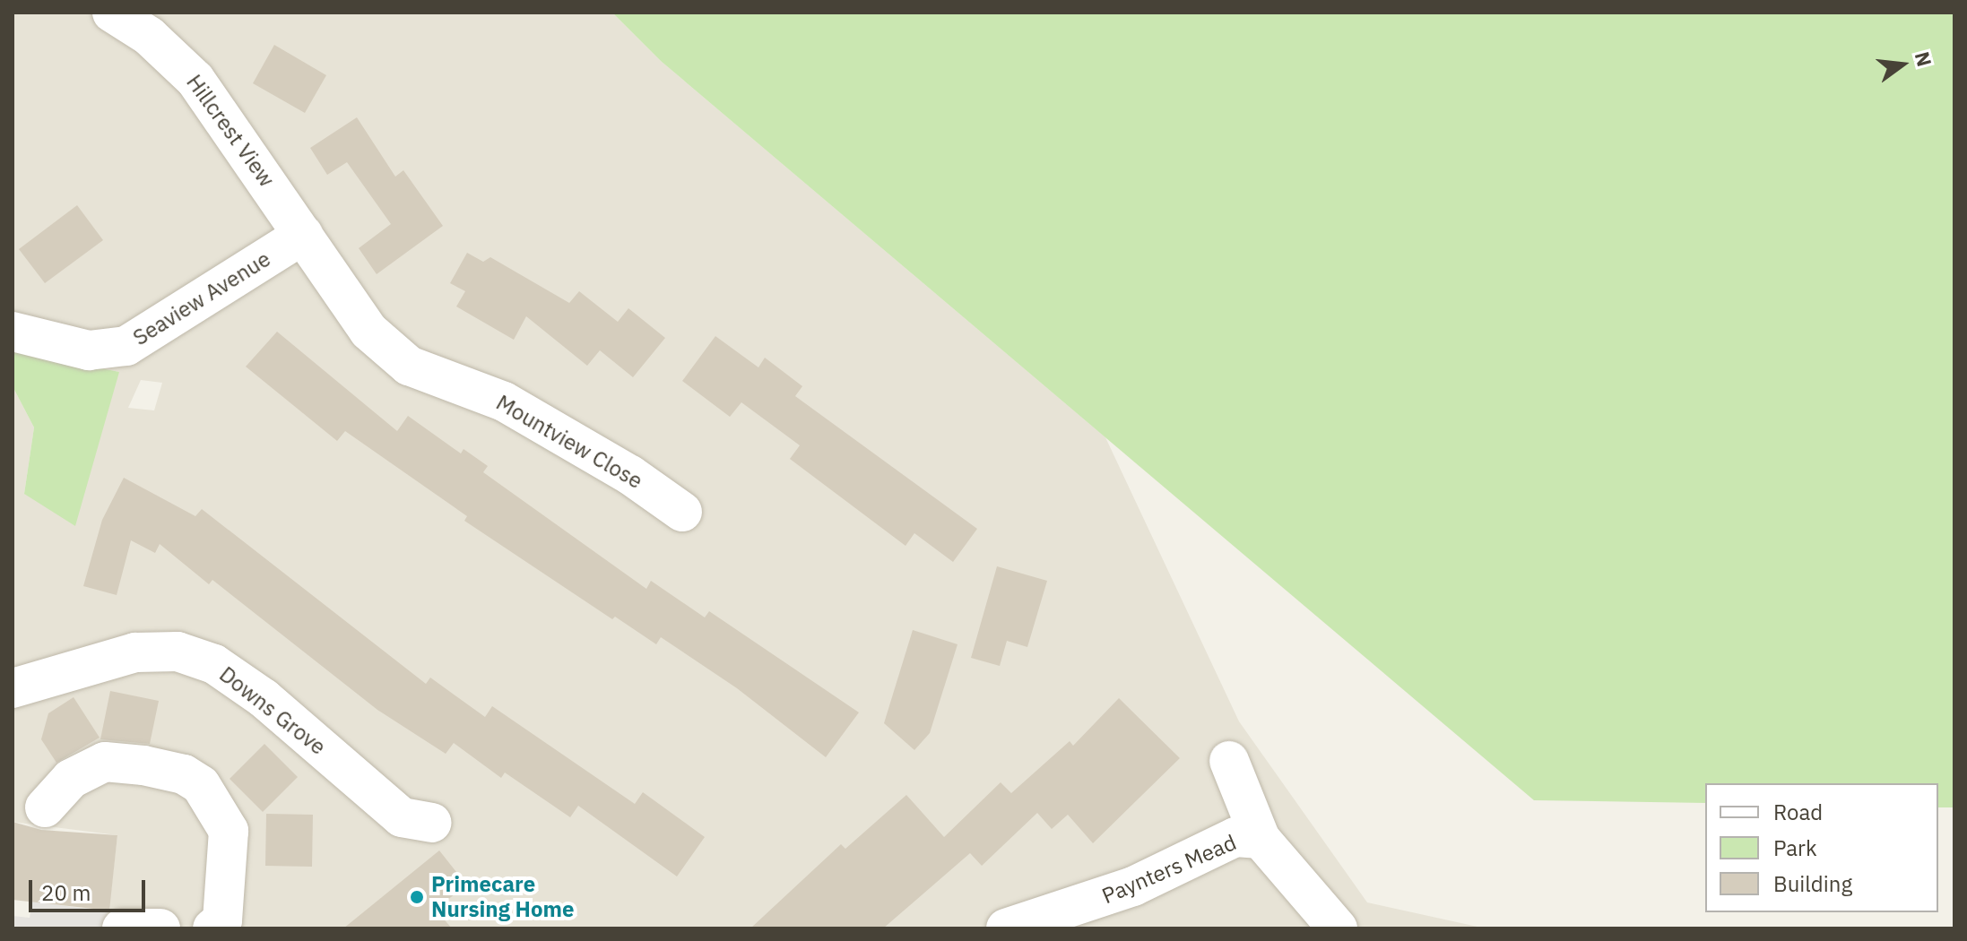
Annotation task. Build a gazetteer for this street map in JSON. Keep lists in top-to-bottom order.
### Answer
{
  "streets": {
    "street": [
      "Hillcrest View",
      "Seaview Avenue",
      "Mountview Close",
      "Downs Grove",
      "Paynters Mead"
    ]
  },
  "crossings": [
    ["Hillcrest View", "Seaview Avenue"],
    ["Hillcrest View", "Mountview Close"],
    ["Seaview Avenue", "Mountview Close"]
  ],
  "places": ["Primecare Nursing Home"],
  "legend": ["Road", "Park", "Building"],
  "scale_bar": "20 m",
  "north": "right"
}
